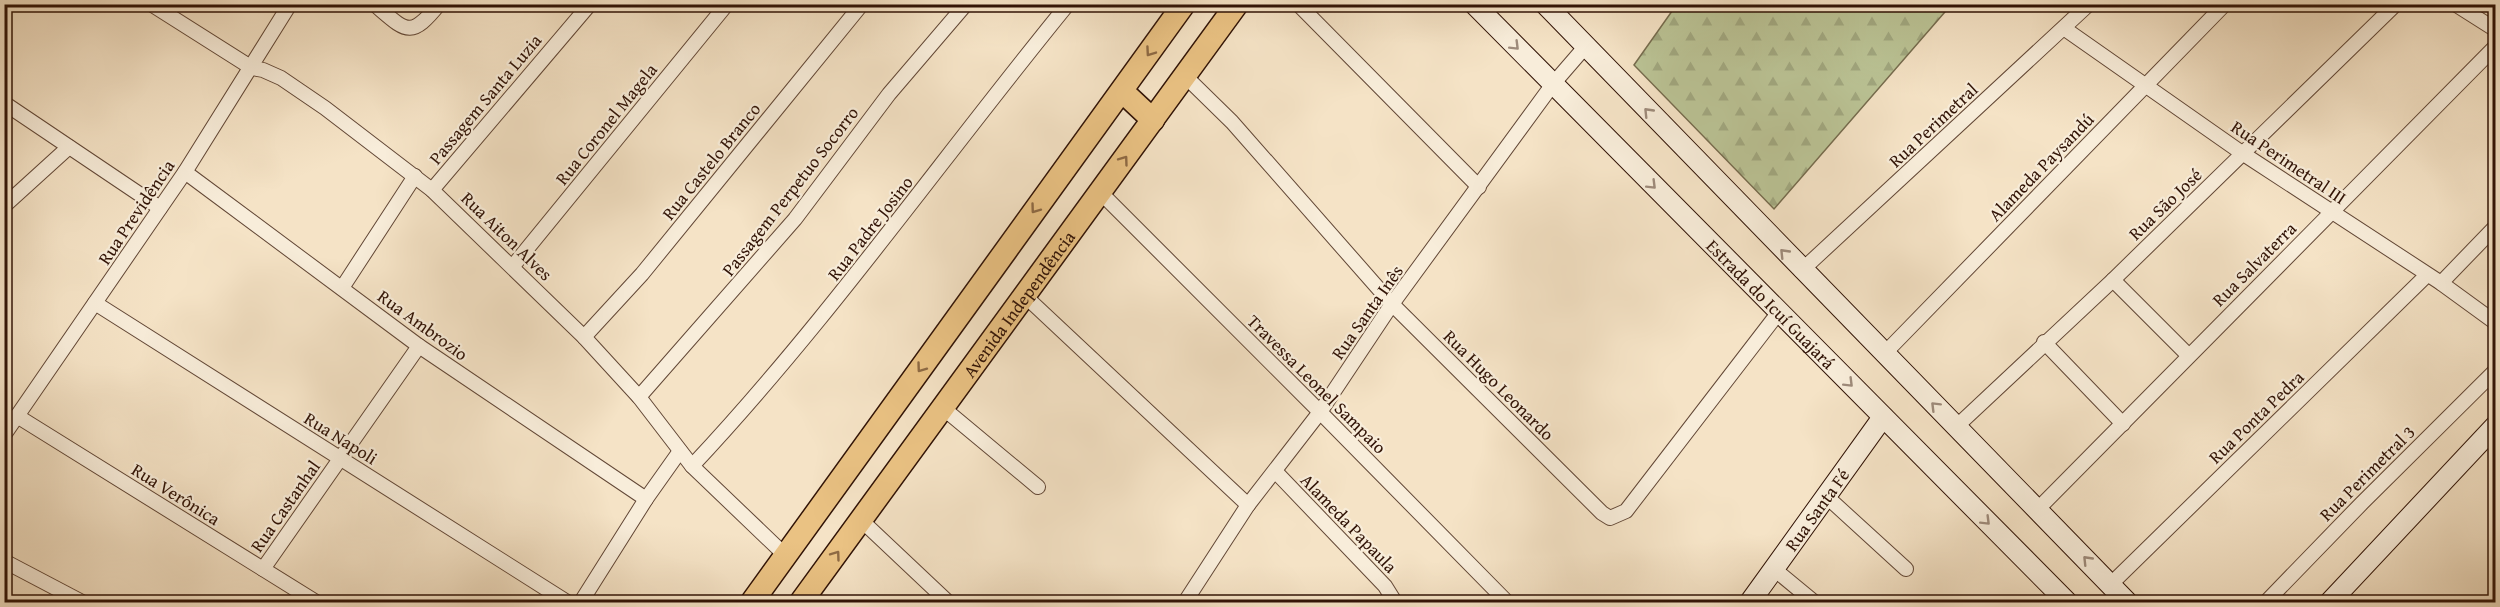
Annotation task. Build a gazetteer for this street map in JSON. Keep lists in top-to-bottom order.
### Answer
{
  "streets": {
    "main road": ["Avenida Independência", "Estrada do Icuí Guajará", "Rua Santa Fé"],
    "street": [
      "Passagem Santa Luzia",
      "Rua Coronel Magela",
      "Rua Perimetral",
      "Rua Castelo Branco",
      "Rua Perimetral III",
      "Alameda Paysandú",
      "Passagem Perpetuo Socorro",
      "Rua São José",
      "Rua Previdência",
      "Rua Padre Josino",
      "Rua Aiton Alves",
      "Rua Salvaterra",
      "Rua Santa Inês",
      "Rua Ambrozio",
      "Travessa Leonel Sampaio",
      "Rua Hugo Leonardo",
      "Rua Ponta Pedra",
      "Rua Napoli",
      "Rua Perimetral 3",
      "Rua Verônica",
      "Rua Castanhal",
      "Alameda Papaula"
    ]
  },
  "crossings": [
    ["Passagem Santa Luzia", "Rua Aiton Alves"],
    ["Rua Coronel Magela", "Rua Aiton Alves"],
    ["Rua Perimetral", "Rua Perimetral III"],
    ["Rua Castelo Branco", "Rua Aiton Alves"],
    ["Rua Perimetral III", "Alameda Paysandú"],
    ["Rua Perimetral III", "Rua São José"],
    ["Rua Perimetral III", "Rua Salvaterra"],
    ["Rua Perimetral III", "Rua Ponta Pedra"],
    ["Passagem Perpetuo Socorro", "Rua Aiton Alves"],
    ["Rua Previdência", "Rua Aiton Alves"],
    ["Rua Previdência", "Rua Ambrozio"],
    ["Rua Previdência", "Rua Napoli"],
    ["Rua Previdência", "Rua Verônica"],
    ["Rua Padre Josino", "Rua Aiton Alves"],
    ["Avenida Independência", "Travessa Leonel Sampaio"],
    ["Avenida Independência", "Rua Hugo Leonardo"],
    ["Estrada do Icuí Guajará", "Rua Santa Inês"],
    ["Estrada do Icuí Guajará", "Rua Hugo Leonardo"],
    ["Estrada do Icuí Guajará", "Rua Santa Fé"],
    ["Rua Santa Inês", "Travessa Leonel Sampaio"],
    ["Rua Santa Inês", "Rua Hugo Leonardo"],
    ["Rua Santa Inês", "Alameda Papaula"],
    ["Rua Ambrozio", "Rua Castanhal"],
    ["Rua Napoli", "Rua Castanhal"],
    ["Rua Verônica", "Rua Castanhal"]
  ]
}
